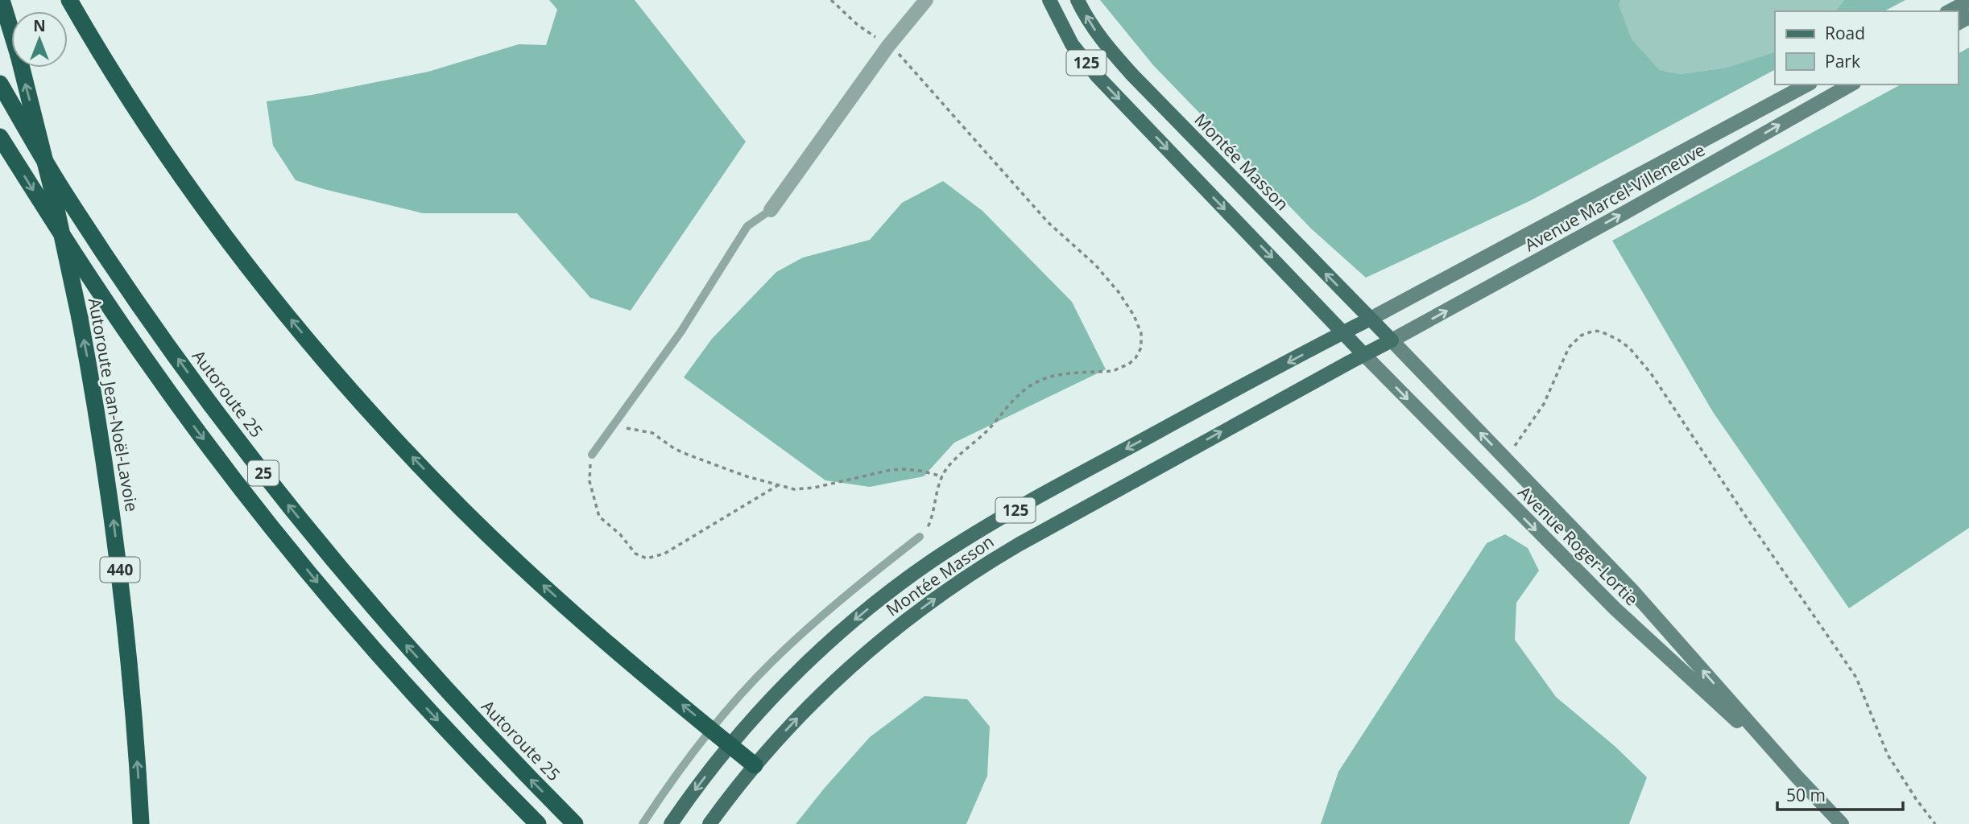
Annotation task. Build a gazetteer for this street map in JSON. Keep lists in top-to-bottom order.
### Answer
{
  "streets": {
    "highway": [
      "Autoroute 25",
      "Autoroute Jean-Noël-Lavoie",
      "25",
      "440"
    ],
    "main road": ["125", "Montée Masson", "Avenue Roger-Lortie"],
    "street": ["Avenue Marcel-Villeneuve"]
  },
  "crossings": [
    ["125", "Montée Masson"],
    ["125", "Avenue Roger-Lortie"],
    ["Montée Masson", "Avenue Marcel-Villeneuve"],
    ["Montée Masson", "Avenue Roger-Lortie"],
    ["Avenue Marcel-Villeneuve", "Avenue Roger-Lortie"]
  ],
  "one_way": ["Autoroute Jean-Noël-Lavoie"],
  "legend": ["Road", "Park"],
  "scale_bar": "50 m",
  "north": "top"
}
